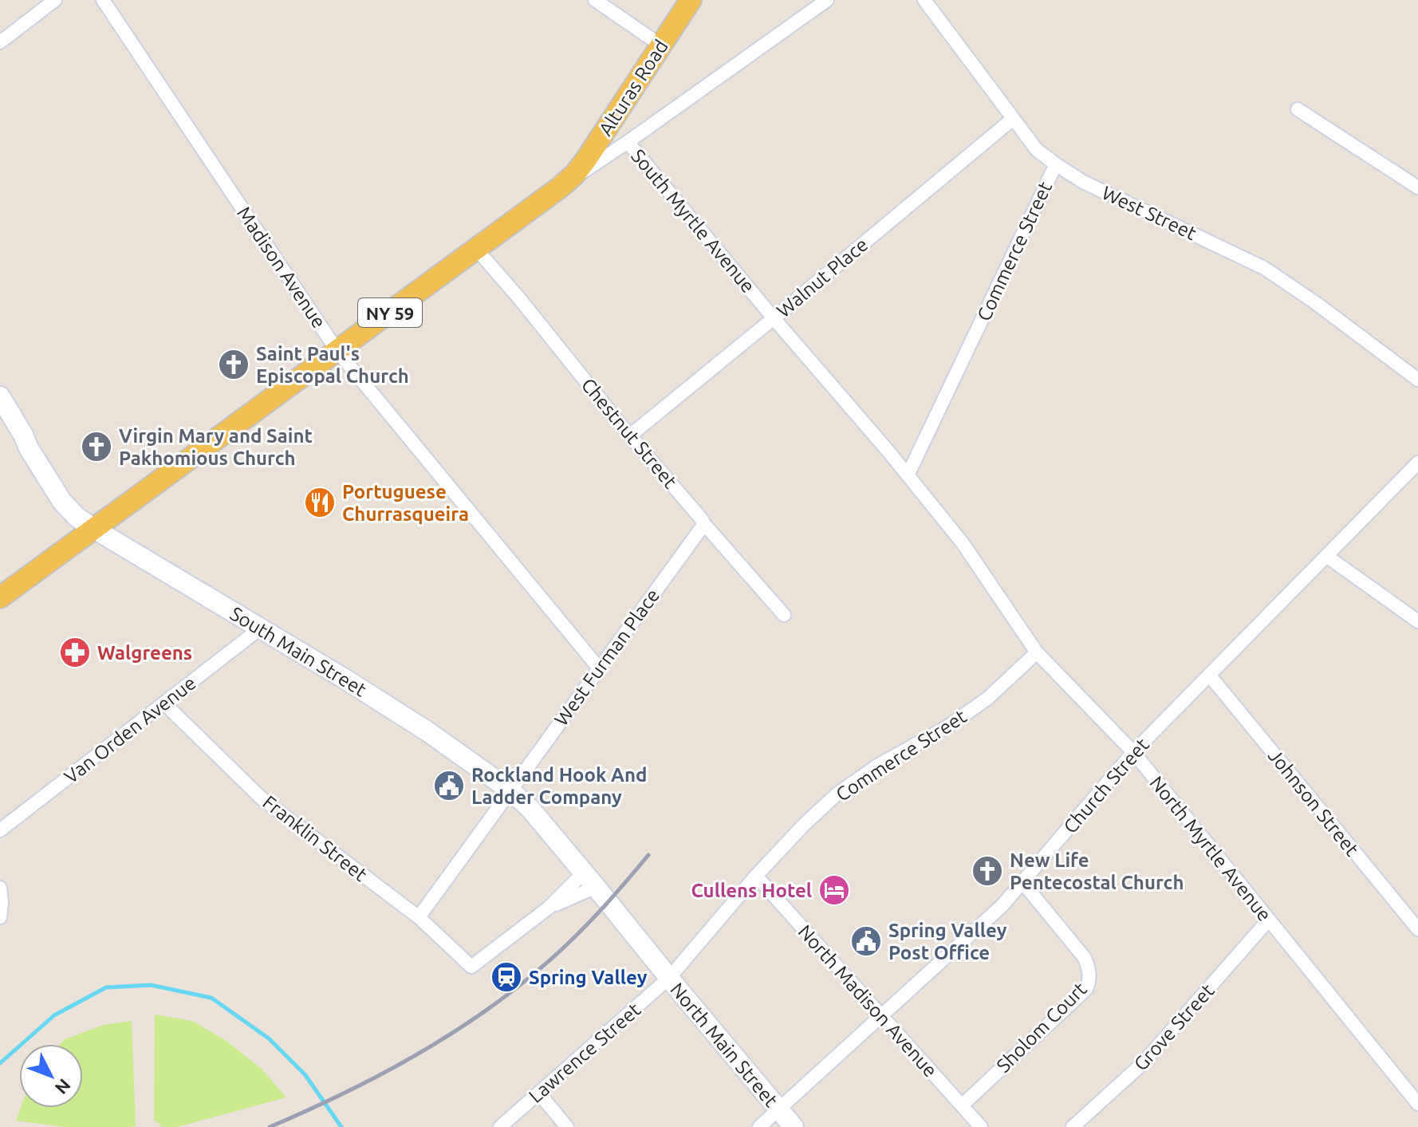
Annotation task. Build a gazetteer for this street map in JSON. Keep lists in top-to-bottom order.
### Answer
{
  "streets": {
    "main road": [
      "Alturas Road",
      "NY 59",
      "South Main Street",
      "North Main Street"
    ],
    "street": [
      "West Street",
      "South Myrtle Avenue",
      "Commerce Street",
      "Madison Avenue",
      "Walnut Place",
      "Chestnut Street",
      "West Furman Place",
      "Van Orden Avenue",
      "Church Street",
      "Johnson Street",
      "Franklin Street",
      "North Myrtle Avenue",
      "North Madison Avenue",
      "Sholom Court",
      "Grove Street",
      "Lawrence Street"
    ]
  },
  "crossings": [
    ["Alturas Road", "NY 59"],
    ["West Street", "Commerce Street"],
    ["West Street", "Walnut Place"],
    ["South Myrtle Avenue", "Commerce Street"],
    ["South Myrtle Avenue", "Walnut Place"],
    ["South Myrtle Avenue", "North Myrtle Avenue"],
    ["Commerce Street", "North Myrtle Avenue"],
    ["Commerce Street", "North Madison Avenue"],
    ["Commerce Street", "North Main Street"],
    ["Commerce Street", "Lawrence Street"],
    ["Madison Avenue", "NY 59"],
    ["Madison Avenue", "West Furman Place"],
    ["Walnut Place", "Chestnut Street"],
    ["NY 59", "Chestnut Street"],
    ["NY 59", "South Main Street"],
    ["Chestnut Street", "West Furman Place"],
    ["South Main Street", "West Furman Place"],
    ["South Main Street", "Van Orden Avenue"],
    ["South Main Street", "North Main Street"],
    ["West Furman Place", "Franklin Street"],
    ["Van Orden Avenue", "Franklin Street"],
    ["Church Street", "Johnson Street"],
    ["Church Street", "North Myrtle Avenue"],
    ["Church Street", "North Madison Avenue"],
    ["Church Street", "Sholom Court"],
    ["Church Street", "North Main Street"],
    ["North Myrtle Avenue", "Grove Street"],
    ["North Madison Avenue", "Sholom Court"],
    ["North Main Street", "Lawrence Street"]
  ],
  "places": {
    "church": ["Saint Paul's Episcopal Church", "Virgin Mary and Saint Pakhomious Church", "New Life Pentecostal Church"],
    "restaurant": ["Portuguese Churrasqueira"],
    "pharmacy": ["Walgreens"],
    "public building": ["Rockland Hook And Ladder Company", "Spring Valley Post Office"],
    "hotel": ["Cullens Hotel"],
    "station": ["Spring Valley"]
  },
  "north": "bottom right"
}
